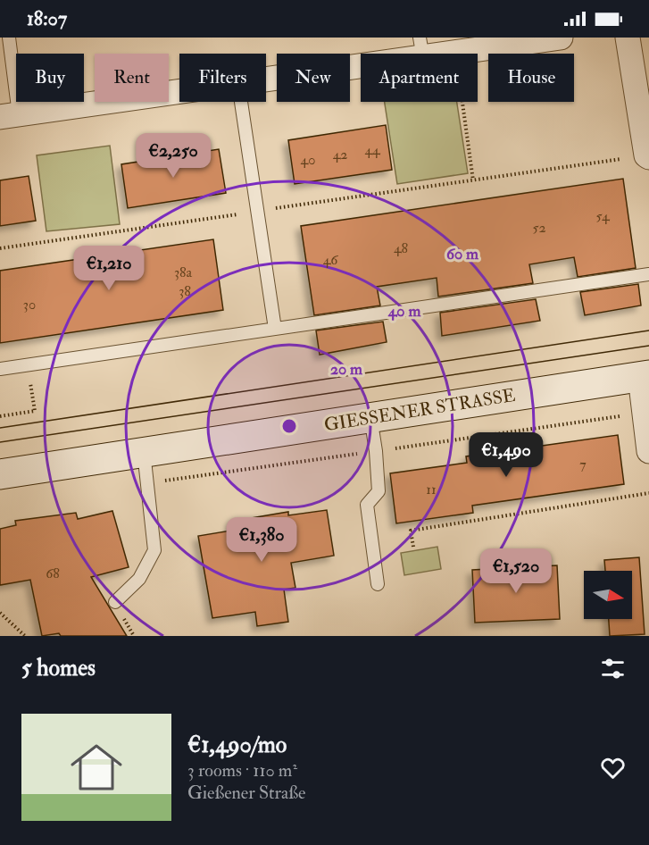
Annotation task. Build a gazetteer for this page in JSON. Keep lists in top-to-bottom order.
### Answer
{
  "streets": {
    "main road": ["GIESSENER STRASSE"]
  },
  "house_numbers": [
    "44",
    "42",
    "40",
    "54",
    "52",
    "48",
    "46",
    "38a",
    "38",
    "30",
    "7",
    "11",
    "68"
  ],
  "north": "right",
  "page": {
    "status": "18:07",
    "chip": [
      "Buy",
      "Rent",
      "Filters",
      "New",
      "Apartment",
      "House"
    ],
    "price": [
      "€2,250",
      "€1,210",
      "€1,490",
      "€1,380",
      "€1,520"
    ],
    "heading": "5 homes",
    "list": [
      {
        "name": "€1,490/mo",
        "note": "3 rooms · 110 m² · Gießener Straße"
      }
    ]
  },
  "rings": ["60 m", "40 m", "20 m"]
}
